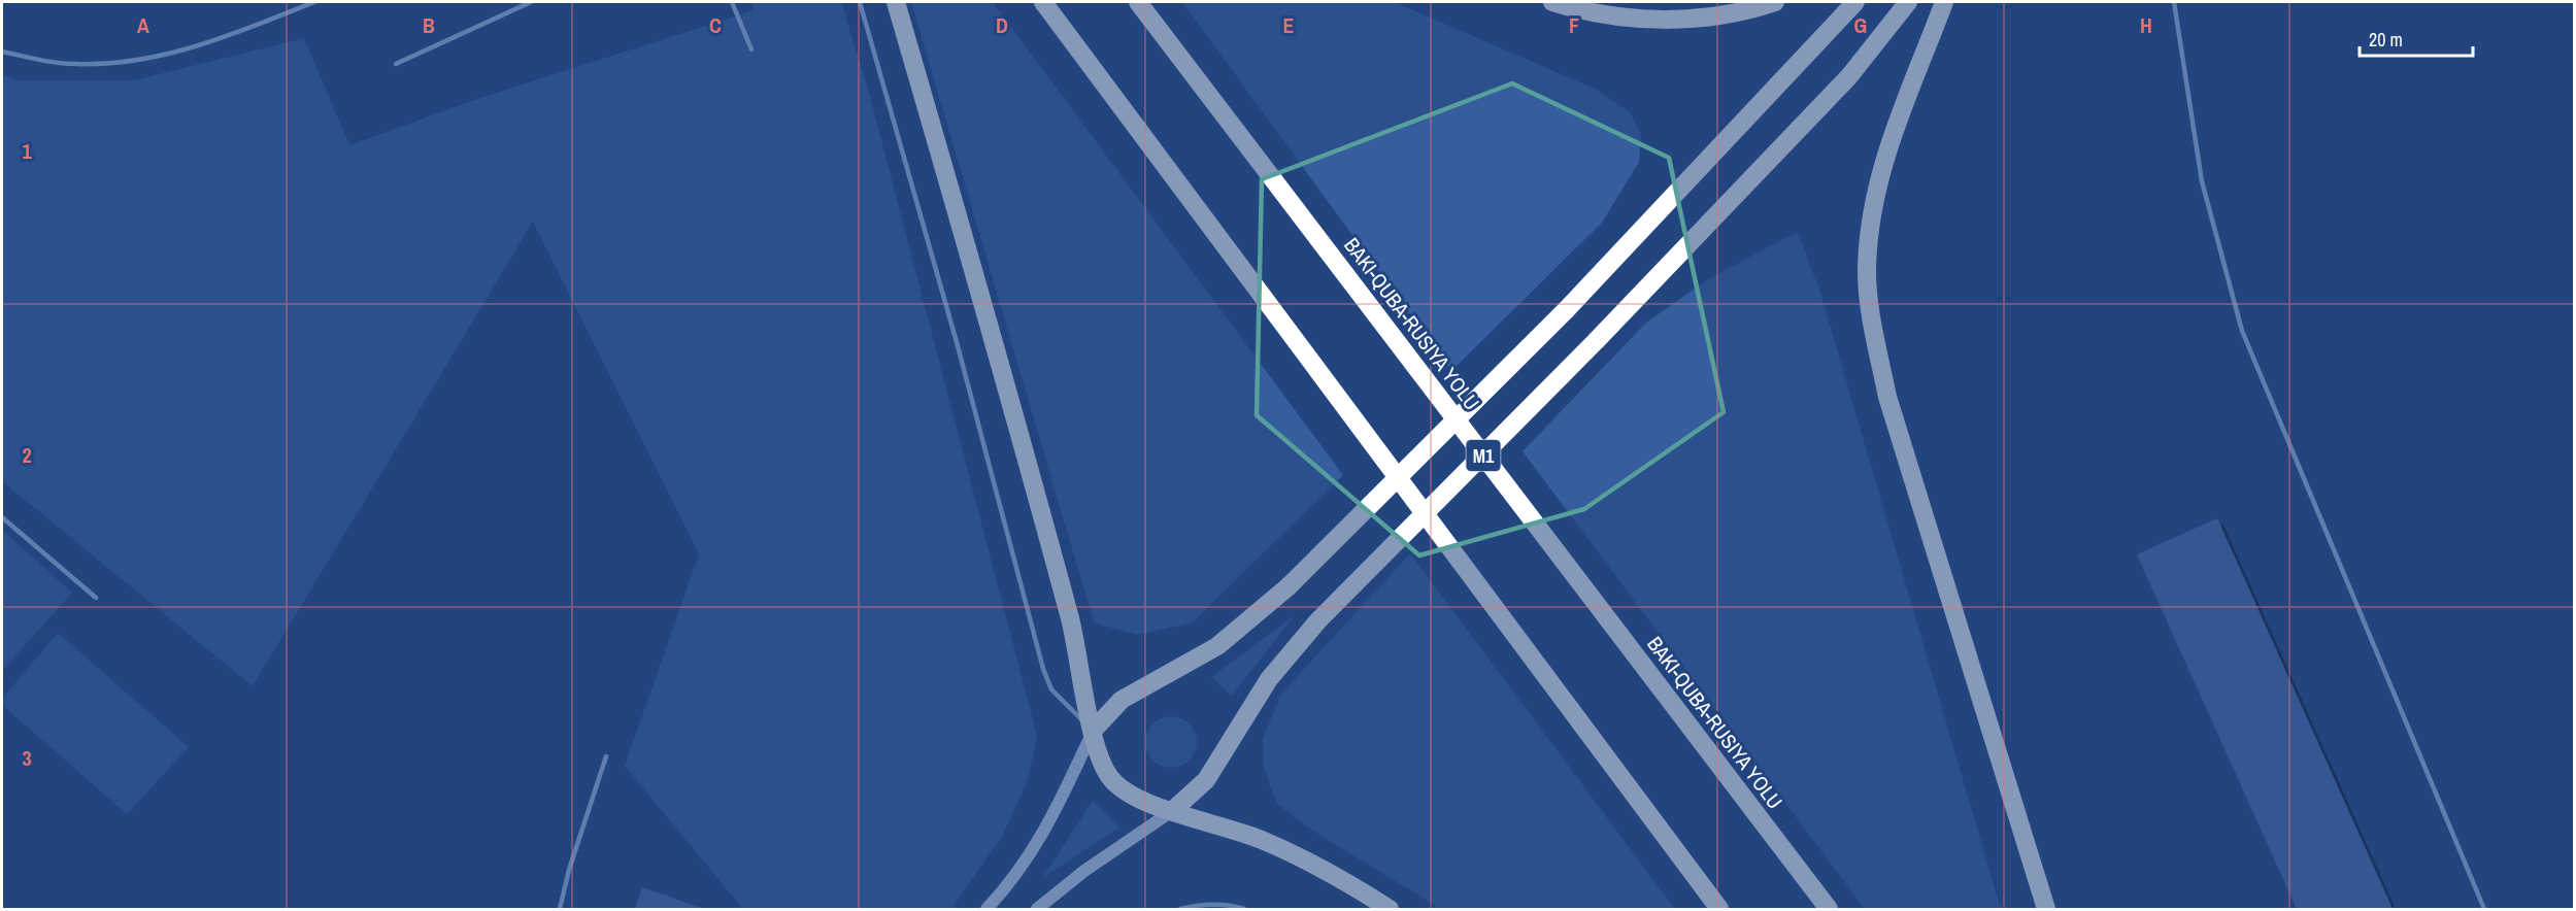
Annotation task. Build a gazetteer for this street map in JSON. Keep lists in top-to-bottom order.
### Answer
{
  "streets": {
    "highway": ["M1"]
  },
  "scale_bar": "20 m",
  "grid": {
    "columns": [
      "A",
      "B",
      "C",
      "D",
      "E",
      "F",
      "G",
      "H"
    ],
    "rows": ["1", "2", "3"]
  }
}
